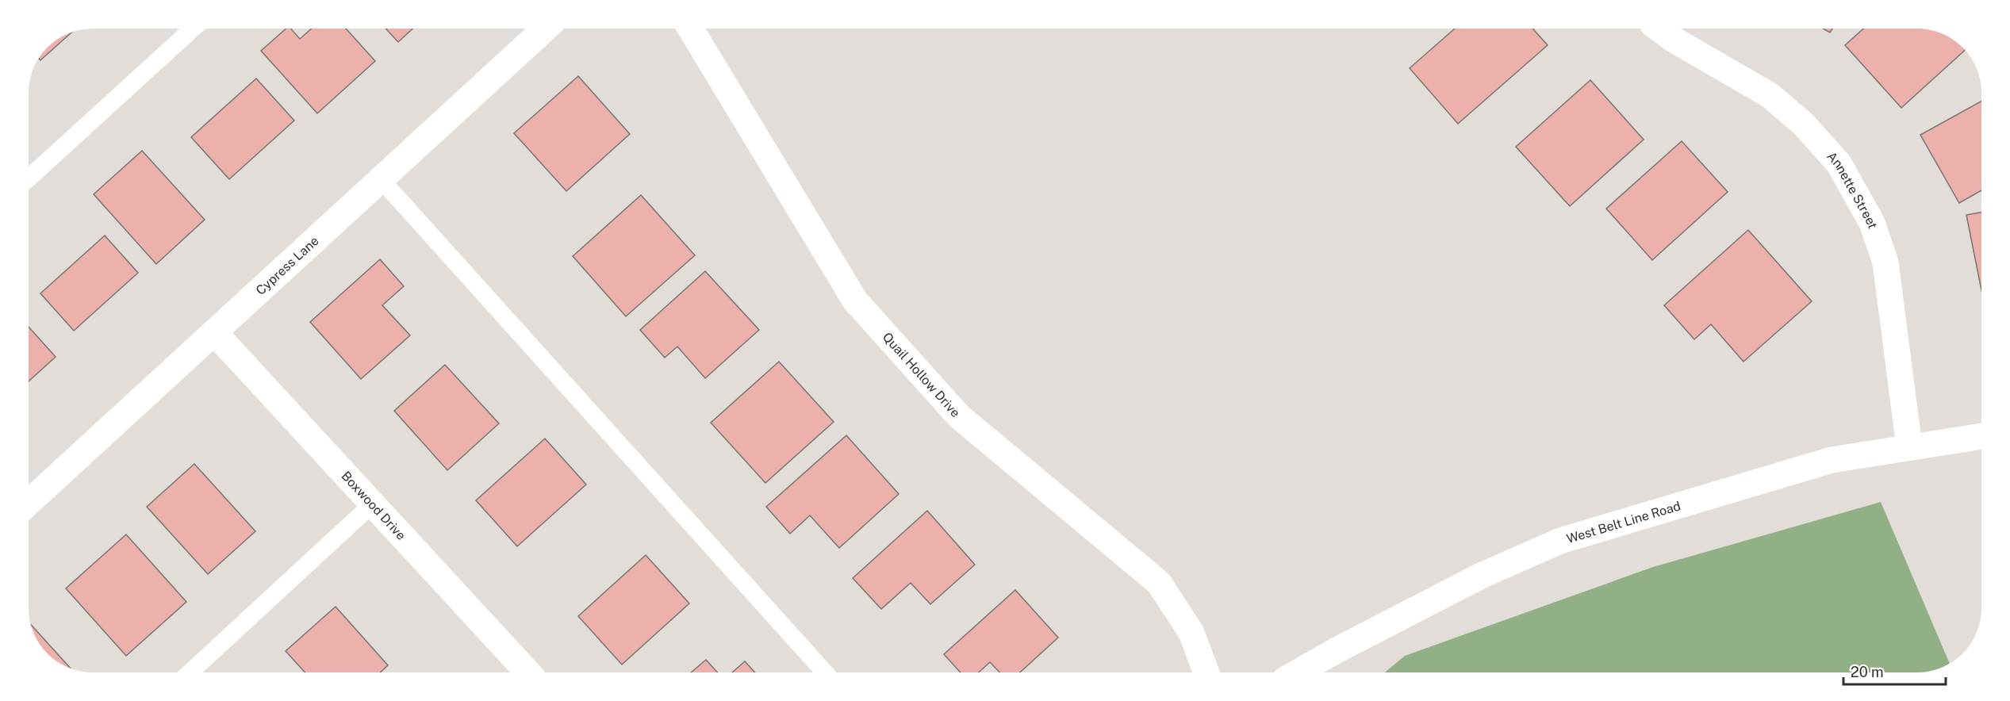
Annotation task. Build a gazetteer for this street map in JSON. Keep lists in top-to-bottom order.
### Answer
{
  "streets": {
    "street": [
      "Annette Street",
      "Cypress Lane",
      "Quail Hollow Drive",
      "Boxwood Drive",
      "West Belt Line Road"
    ]
  },
  "crossings": [
    ["Annette Street", "West Belt Line Road"],
    ["Cypress Lane", "Boxwood Drive"]
  ],
  "scale_bar": "20 m"
}
